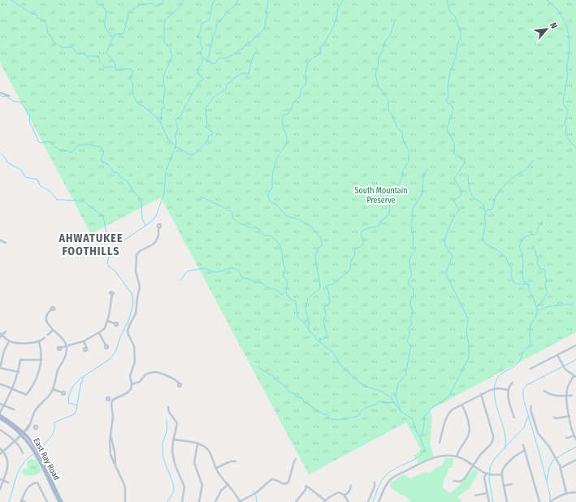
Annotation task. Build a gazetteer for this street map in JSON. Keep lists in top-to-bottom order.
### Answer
{
  "streets": {
    "main road": ["East Ray Road"]
  },
  "districts": ["AHWATUKEE FOOTHILLS"],
  "parks": ["South Mountain Preserve"],
  "north": "top right"
}
